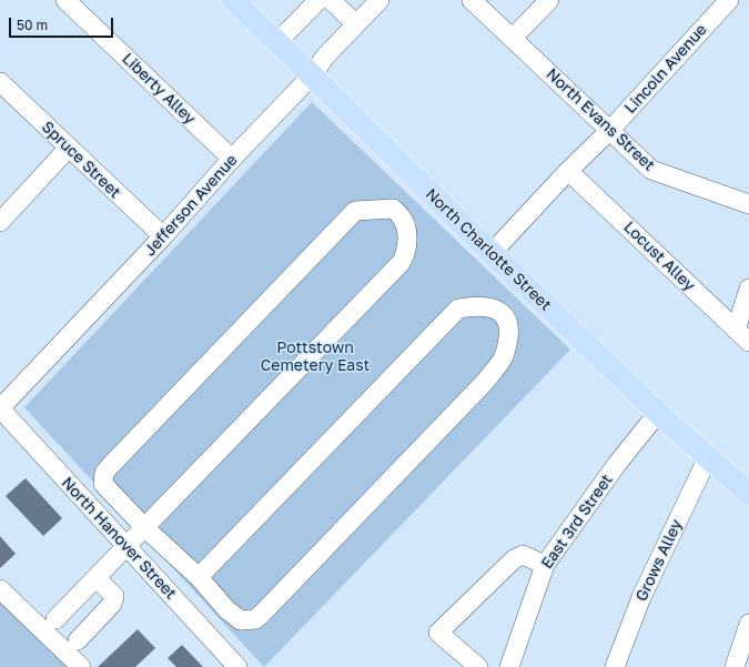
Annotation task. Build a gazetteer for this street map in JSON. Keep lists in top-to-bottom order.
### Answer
{
  "streets": {
    "main road": ["North Charlotte Street"],
    "street": [
      "Lincoln Avenue",
      "Liberty Alley",
      "North Evans Street",
      "Spruce Street",
      "Jefferson Avenue",
      "Locust Alley",
      "East 3rd Street",
      "North Hanover Street",
      "Grows Alley"
    ]
  },
  "crossings": [
    ["Lincoln Avenue", "North Evans Street"],
    ["Lincoln Avenue", "North Charlotte Street"],
    ["Lincoln Avenue", "Locust Alley"],
    ["Liberty Alley", "Jefferson Avenue"],
    ["Spruce Street", "Jefferson Avenue"],
    ["Jefferson Avenue", "North Charlotte Street"],
    ["Jefferson Avenue", "North Hanover Street"],
    ["North Charlotte Street", "East 3rd Street"],
    ["North Charlotte Street", "Grows Alley"]
  ],
  "parks": ["Pottstown Cemetery East"],
  "scale_bar": "50 m"
}
